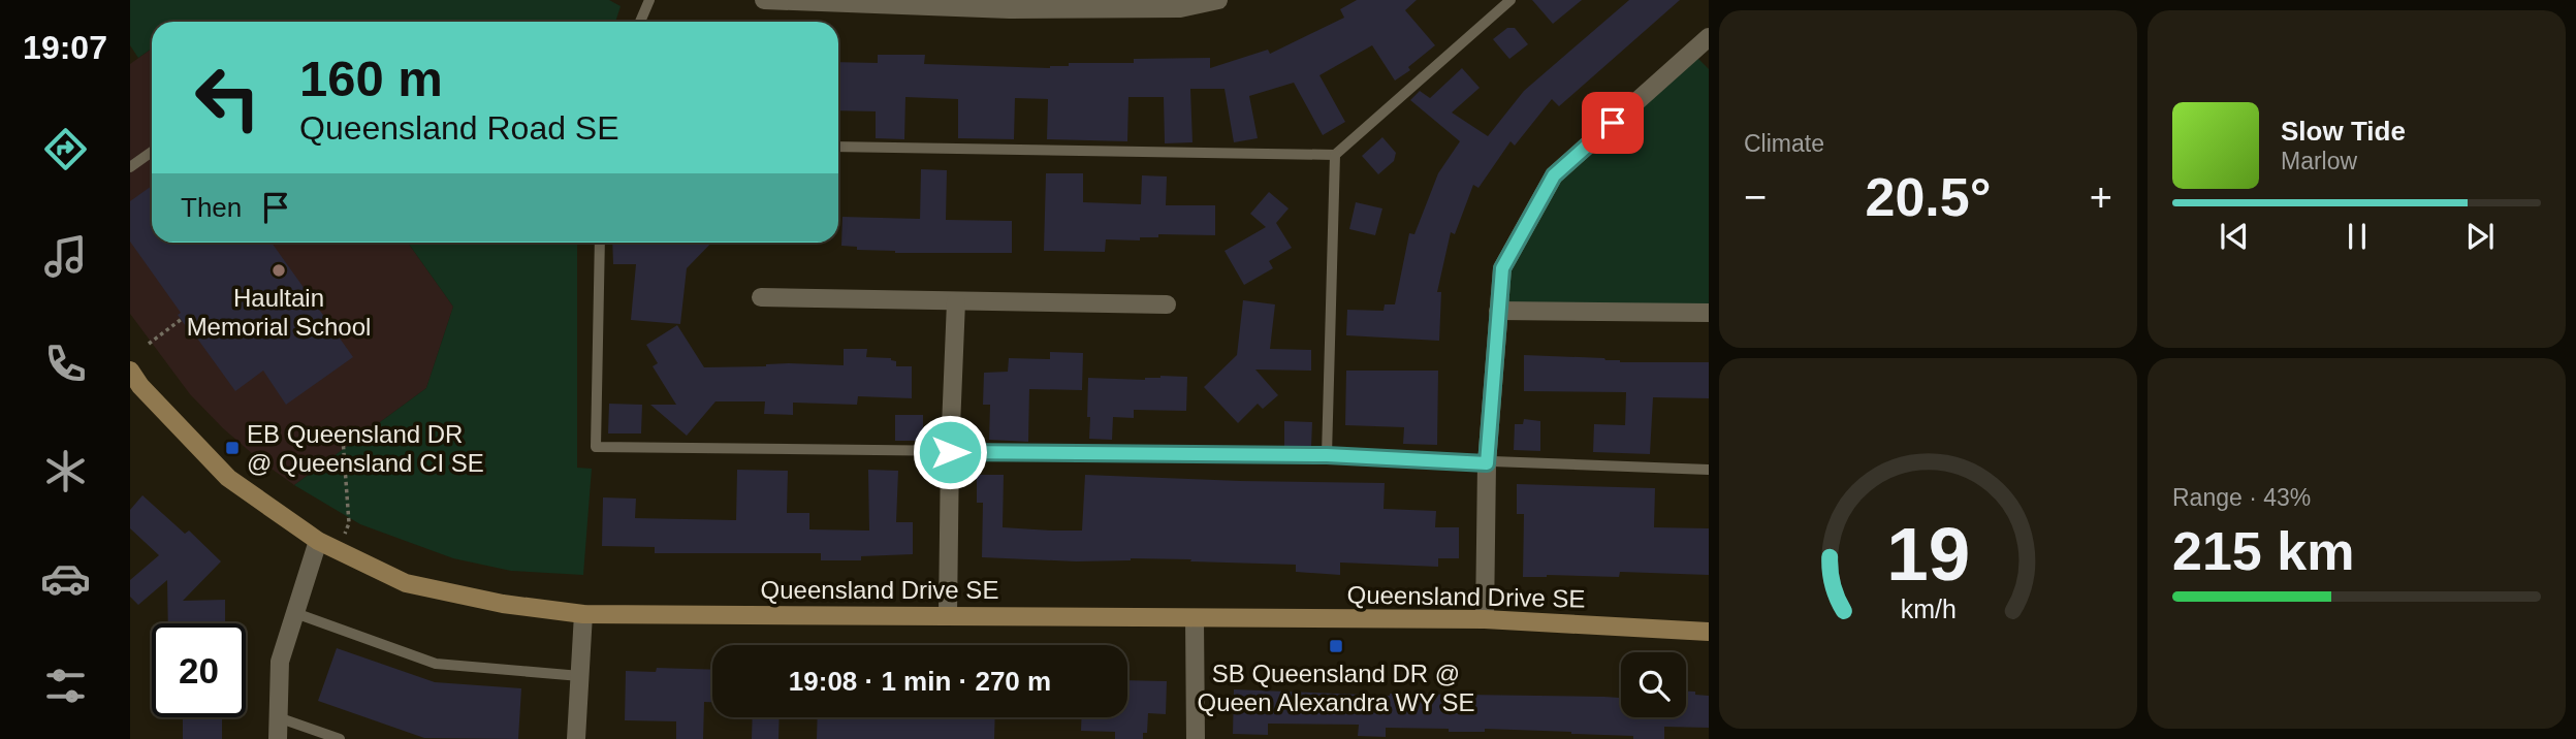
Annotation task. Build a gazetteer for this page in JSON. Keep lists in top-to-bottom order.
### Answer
{
  "streets": {
    "street": ["Queensland Drive SE"]
  },
  "places": {
    "other": ["Haultain Memorial School"],
    "transit": ["EB Queensland DR @ Queensland CI SE", "SB Queensland DR @ Queen Alexandra WY SE"]
  },
  "page": {
    "tabs": "19:07",
    "tile": [
      "Climate",
      ["Range · 43%", "215 km"]
    ],
    "turn": ["160 m", "Queensland Road SE"],
    "song": ["Slow Tide", "Marlow"],
    "heat": ["−", "20.5°", "+"],
    "then": "Then",
    "limit": "20",
    "trip": "19:08 · 1 min · 270 m",
    "gauge": ["19", "km/h"]
  }
}
